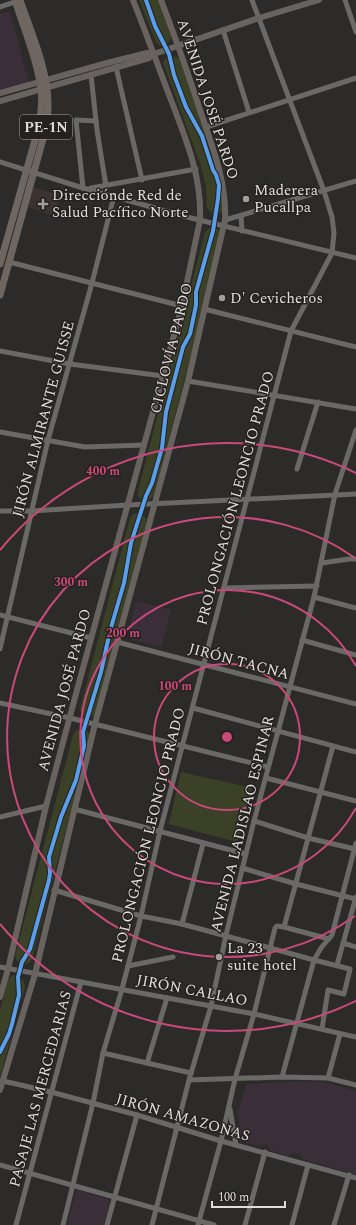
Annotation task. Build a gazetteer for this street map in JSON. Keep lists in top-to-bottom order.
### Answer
{
  "streets": {
    "highway": ["PE-1N"],
    "main road": ["AVENIDA JOSÉ PARDO"],
    "street": [
      "JIRÓN ALMIRANTE GUISSE",
      "PROLONGACIÓN LEONCIO PRADO",
      "JIRÓN TACNA",
      "AVENIDA LADISLAO ESPINAR",
      "JIRÓN CALLAO",
      "PASAJE LAS MERCEDARIAS",
      "JIRÓN AMAZONAS"
    ],
    "cycle path": ["CICLOVÍA PARDO"]
  },
  "crossings": [
    ["AVENIDA JOSÉ PARDO", "JIRÓN TACNA"],
    ["AVENIDA JOSÉ PARDO", "JIRÓN CALLAO"],
    ["AVENIDA JOSÉ PARDO", "JIRÓN AMAZONAS"],
    ["PROLONGACIÓN LEONCIO PRADO", "JIRÓN TACNA"],
    ["PROLONGACIÓN LEONCIO PRADO", "JIRÓN CALLAO"],
    ["PROLONGACIÓN LEONCIO PRADO", "JIRÓN AMAZONAS"],
    ["JIRÓN TACNA", "AVENIDA LADISLAO ESPINAR"],
    ["AVENIDA LADISLAO ESPINAR", "JIRÓN CALLAO"],
    ["AVENIDA LADISLAO ESPINAR", "JIRÓN AMAZONAS"],
    ["JIRÓN CALLAO", "PASAJE LAS MERCEDARIAS"],
    ["PASAJE LAS MERCEDARIAS", "JIRÓN AMAZONAS"]
  ],
  "places": {
    "other": ["Maderera Pucallpa", "D' Cevicheros", "La 23 suite hotel"],
    "health": ["Direcciónde Red de Salud Pacífico Norte"]
  },
  "scale_bar": "100 m",
  "rings": [
    "400 m",
    "300 m",
    "200 m",
    "100 m"
  ]
}
